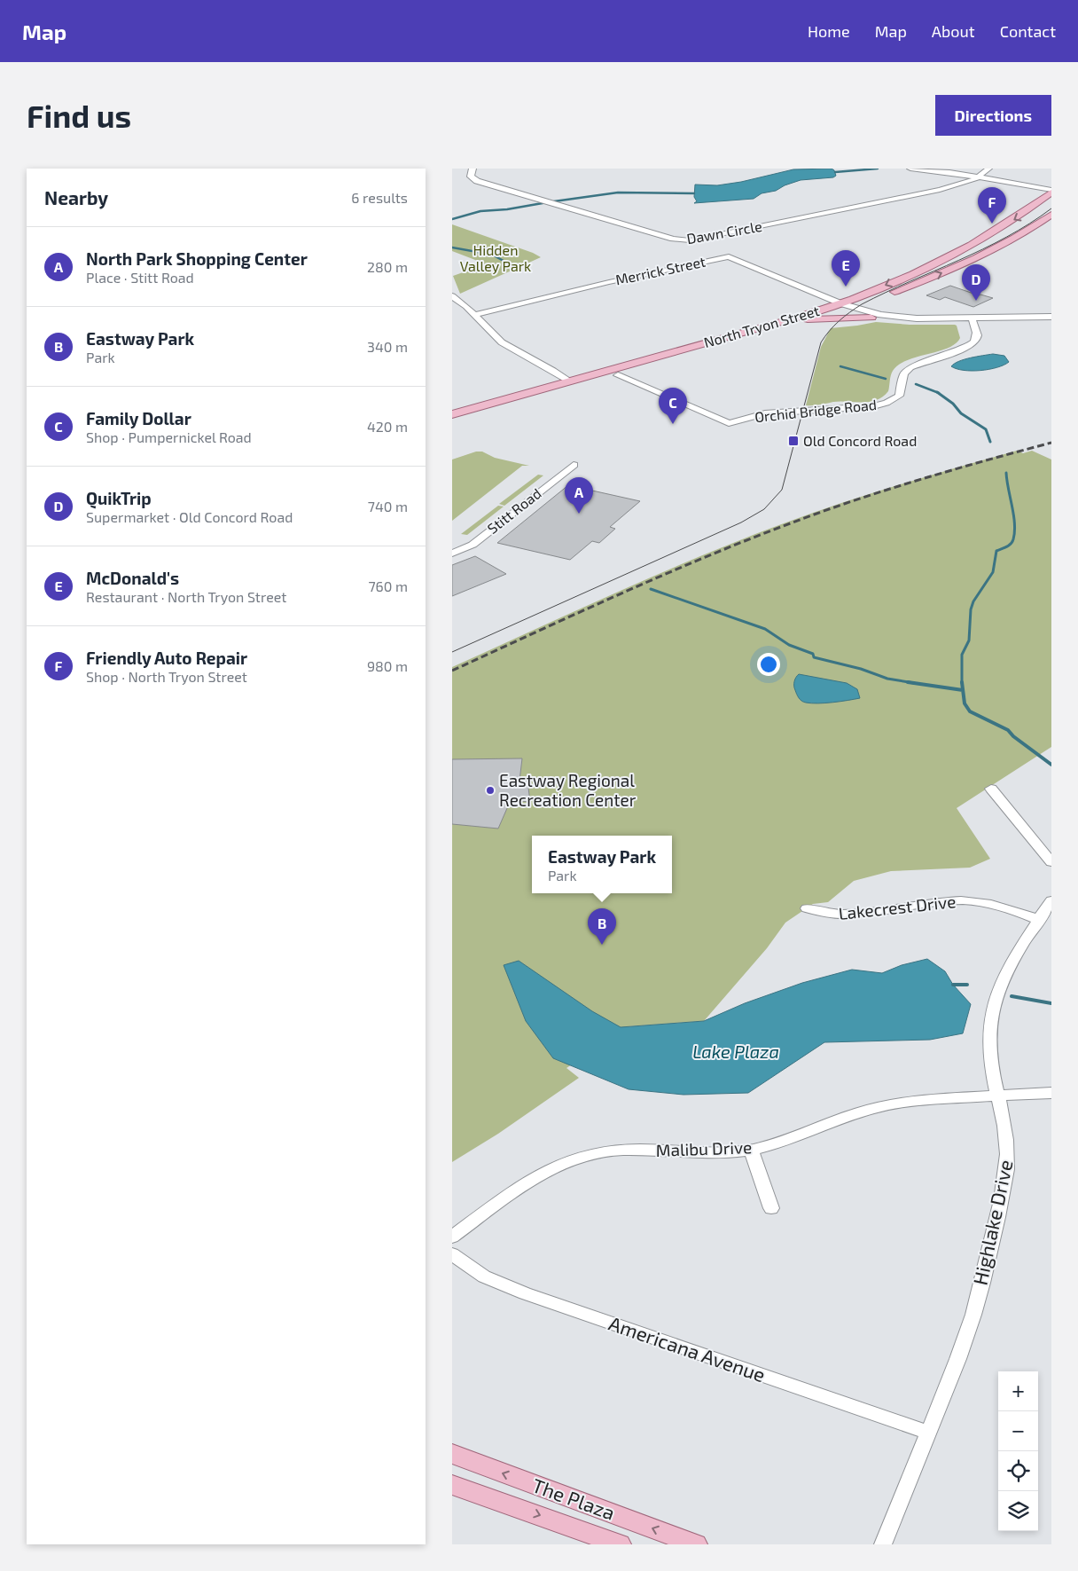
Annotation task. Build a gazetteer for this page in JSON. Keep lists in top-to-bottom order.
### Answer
{
  "streets": {
    "main road": ["North Tryon Street", "The Plaza"],
    "street": [
      "Dawn Circle",
      "Merrick Street",
      "Orchid Bridge Road",
      "Stitt Road",
      "Lakecrest Drive",
      "Malibu Drive",
      "Highlake Drive",
      "Americana Avenue"
    ]
  },
  "crossings": [
    ["Merrick Street", "North Tryon Street"],
    ["North Tryon Street", "Orchid Bridge Road"],
    ["Lakecrest Drive", "Highlake Drive"],
    ["Malibu Drive", "Highlake Drive"],
    ["Highlake Drive", "Americana Avenue"]
  ],
  "water": ["Lake Plaza"],
  "parks": ["Hidden Valley Park"],
  "places": {
    "transit": ["Old Concord Road"],
    "other": ["Eastway Regional Recreation Center"]
  },
  "page": {
    "header": "Map",
    "nav": [
      "Home",
      "Map",
      "About",
      "Contact"
    ],
    "buttons": "Directions",
    "title": "Find us",
    "heading": ["Nearby", "6 results"],
    "pins": [
      "F",
      "E",
      "D",
      "C",
      "A",
      "B"
    ],
    "list": [
      {
        "mark": "A",
        "name": "North Park Shopping Center",
        "note": "Place · Stitt Road",
        "value": "280 m"
      },
      {
        "mark": "B",
        "name": "Eastway Park",
        "note": "Park",
        "value": "340 m"
      },
      {
        "mark": "C",
        "name": "Family Dollar",
        "note": "Shop · Pumpernickel Road",
        "value": "420 m"
      },
      {
        "mark": "D",
        "name": "QuikTrip",
        "note": "Supermarket · Old Concord Road",
        "value": "740 m"
      },
      {
        "mark": "E",
        "name": "McDonald's",
        "note": "Restaurant · North Tryon Street",
        "value": "760 m"
      },
      {
        "mark": "F",
        "name": "Friendly Auto Repair",
        "note": "Shop · North Tryon Street",
        "value": "980 m"
      }
    ],
    "popup": ["Eastway Park", "Park"],
    "map_buttons": ["+", "−"]
  }
}
